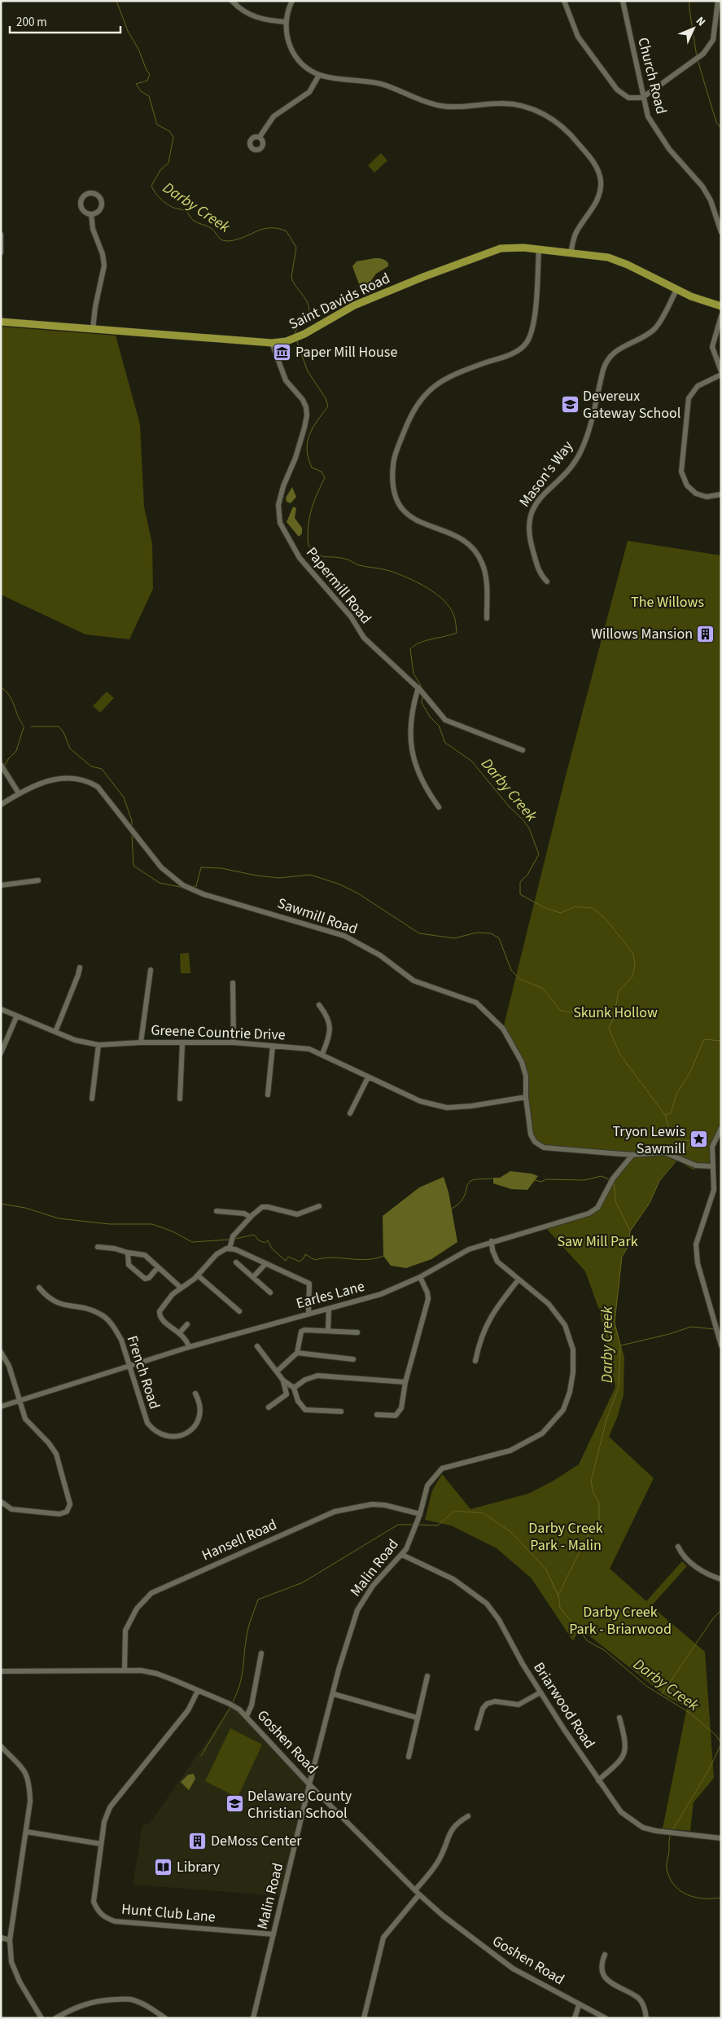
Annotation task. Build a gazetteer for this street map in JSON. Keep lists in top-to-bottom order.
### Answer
{
  "streets": {
    "main road": ["Saint Davids Road"],
    "street": [
      "Church Road",
      "Mason's Way",
      "Papermill Road",
      "Sawmill Road",
      "Greene Countrie Drive",
      "Earles Lane",
      "French Road",
      "Hansell Road",
      "Malin Road",
      "Briarwood Road",
      "Goshen Road",
      "Hunt Club Lane"
    ]
  },
  "crossings": [
    ["Saint Davids Road", "Mason's Way"],
    ["Saint Davids Road", "Papermill Road"],
    ["Sawmill Road", "Greene Countrie Drive"],
    ["Sawmill Road", "Earles Lane"],
    ["Earles Lane", "French Road"],
    ["Earles Lane", "Malin Road"],
    ["Hansell Road", "Malin Road"],
    ["Hansell Road", "Goshen Road"],
    ["Malin Road", "Briarwood Road"],
    ["Malin Road", "Goshen Road"],
    ["Malin Road", "Hunt Club Lane"],
    ["Goshen Road", "Hunt Club Lane"]
  ],
  "water": ["Darby Creek"],
  "parks": [
    "The Willows",
    "Skunk Hollow",
    "Saw Mill Park",
    "Darby Creek Park - Malin",
    "Darby Creek Park - Briarwood"
  ],
  "places": {
    "museum": ["Paper Mill House"],
    "school or university": ["Devereux Gateway School", "Delaware County Christian School"],
    "building": ["Willows Mansion", "DeMoss Center"],
    "place": ["Tryon Lewis Sawmill"],
    "library": ["Library"]
  },
  "scale_bar": "200 m",
  "north": "top right"
}
